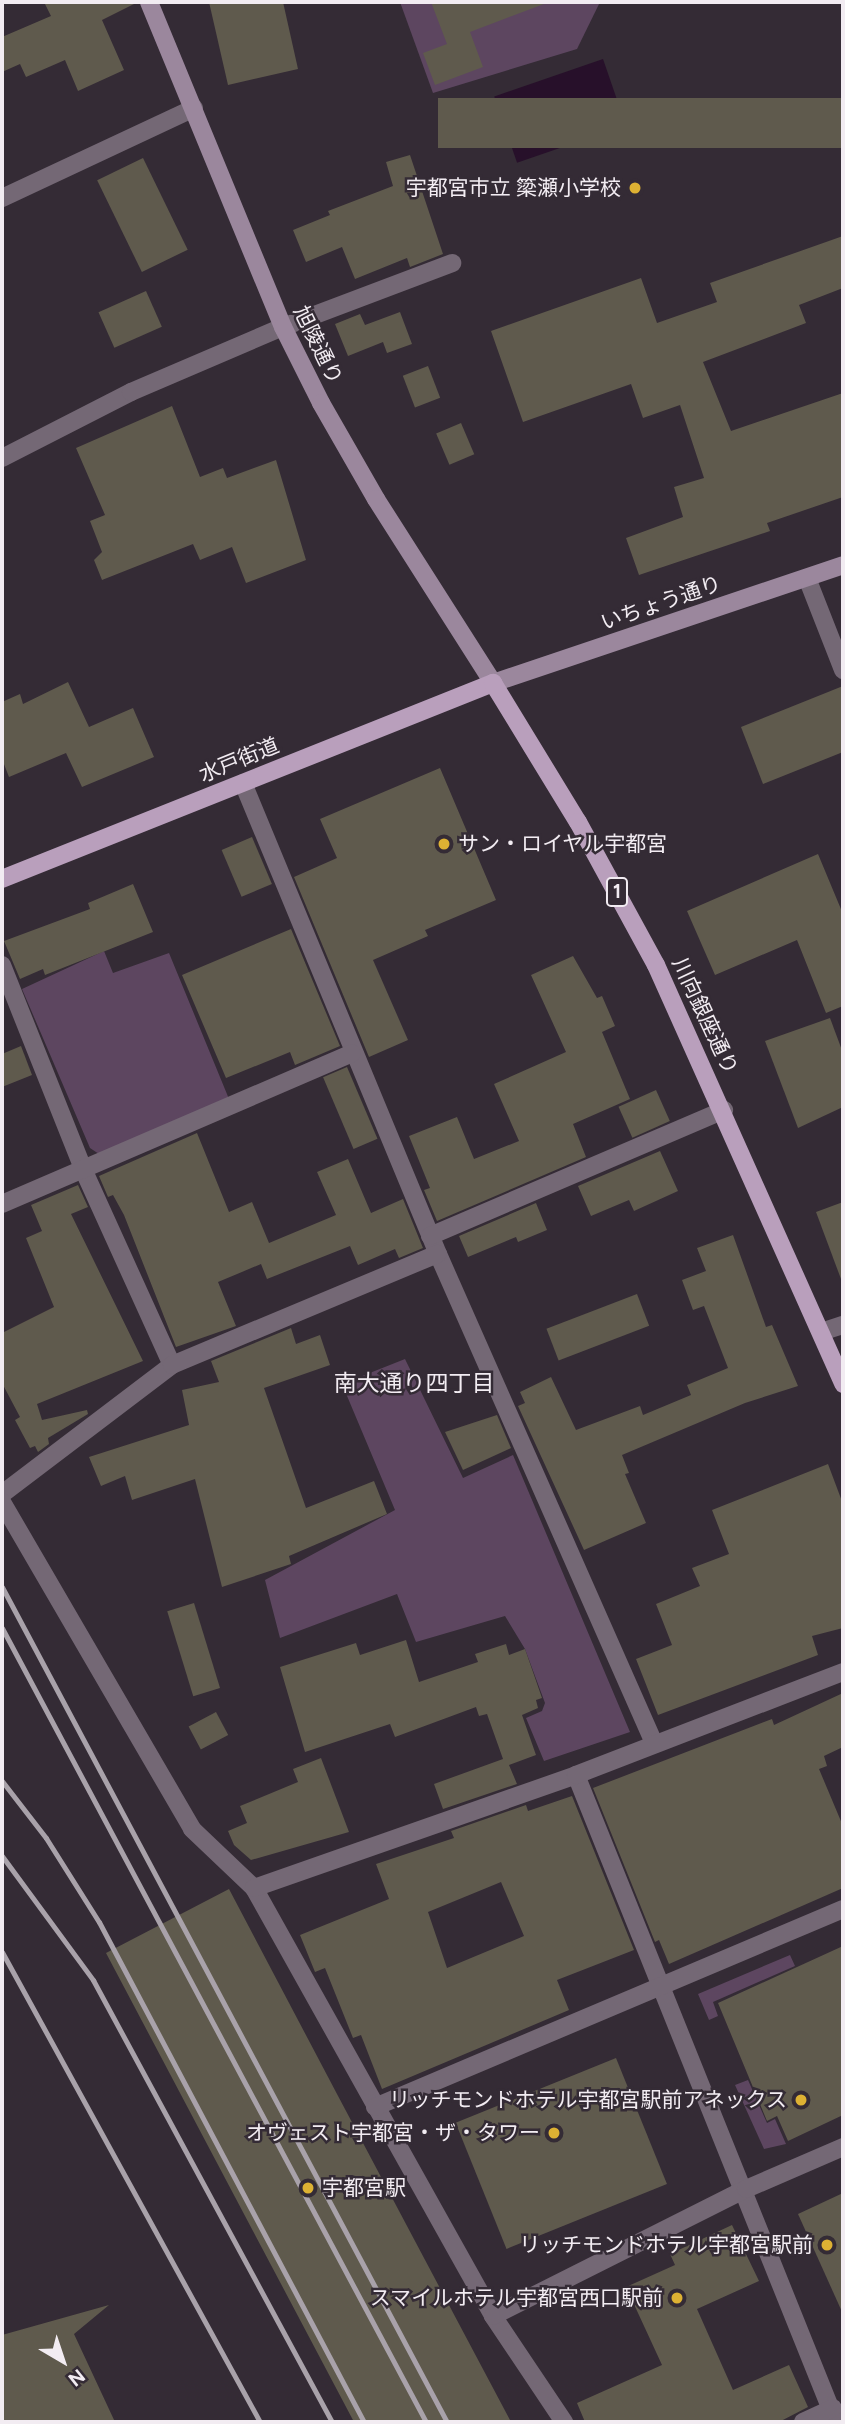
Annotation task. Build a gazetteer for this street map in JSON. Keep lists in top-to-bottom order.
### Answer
{
  "streets": {
    "main road": ["水戸街道", "1", "川向銀座通り"],
    "street": ["旭陵通り", "いちょう通り"]
  },
  "crossings": [
    ["旭陵通り", "いちょう通り"],
    ["旭陵通り", "水戸街道"],
    ["旭陵通り", "川向銀座通り"],
    ["いちょう通り", "水戸街道"],
    ["いちょう通り", "川向銀座通り"],
    ["水戸街道", "川向銀座通り"]
  ],
  "districts": ["南大通り四丁目"],
  "places": [
    "宇都宮市立 簗瀬小学校",
    "サン・ロイヤル宇都宮",
    "リッチモンドホテル宇都宮駅前アネックス",
    "オヴェスト宇都宮・ザ・タワー",
    "宇都宮駅",
    "リッチモンドホテル宇都宮駅前",
    "スマイルホテル宇都宮西口駅前"
  ],
  "north": "bottom right"
}
